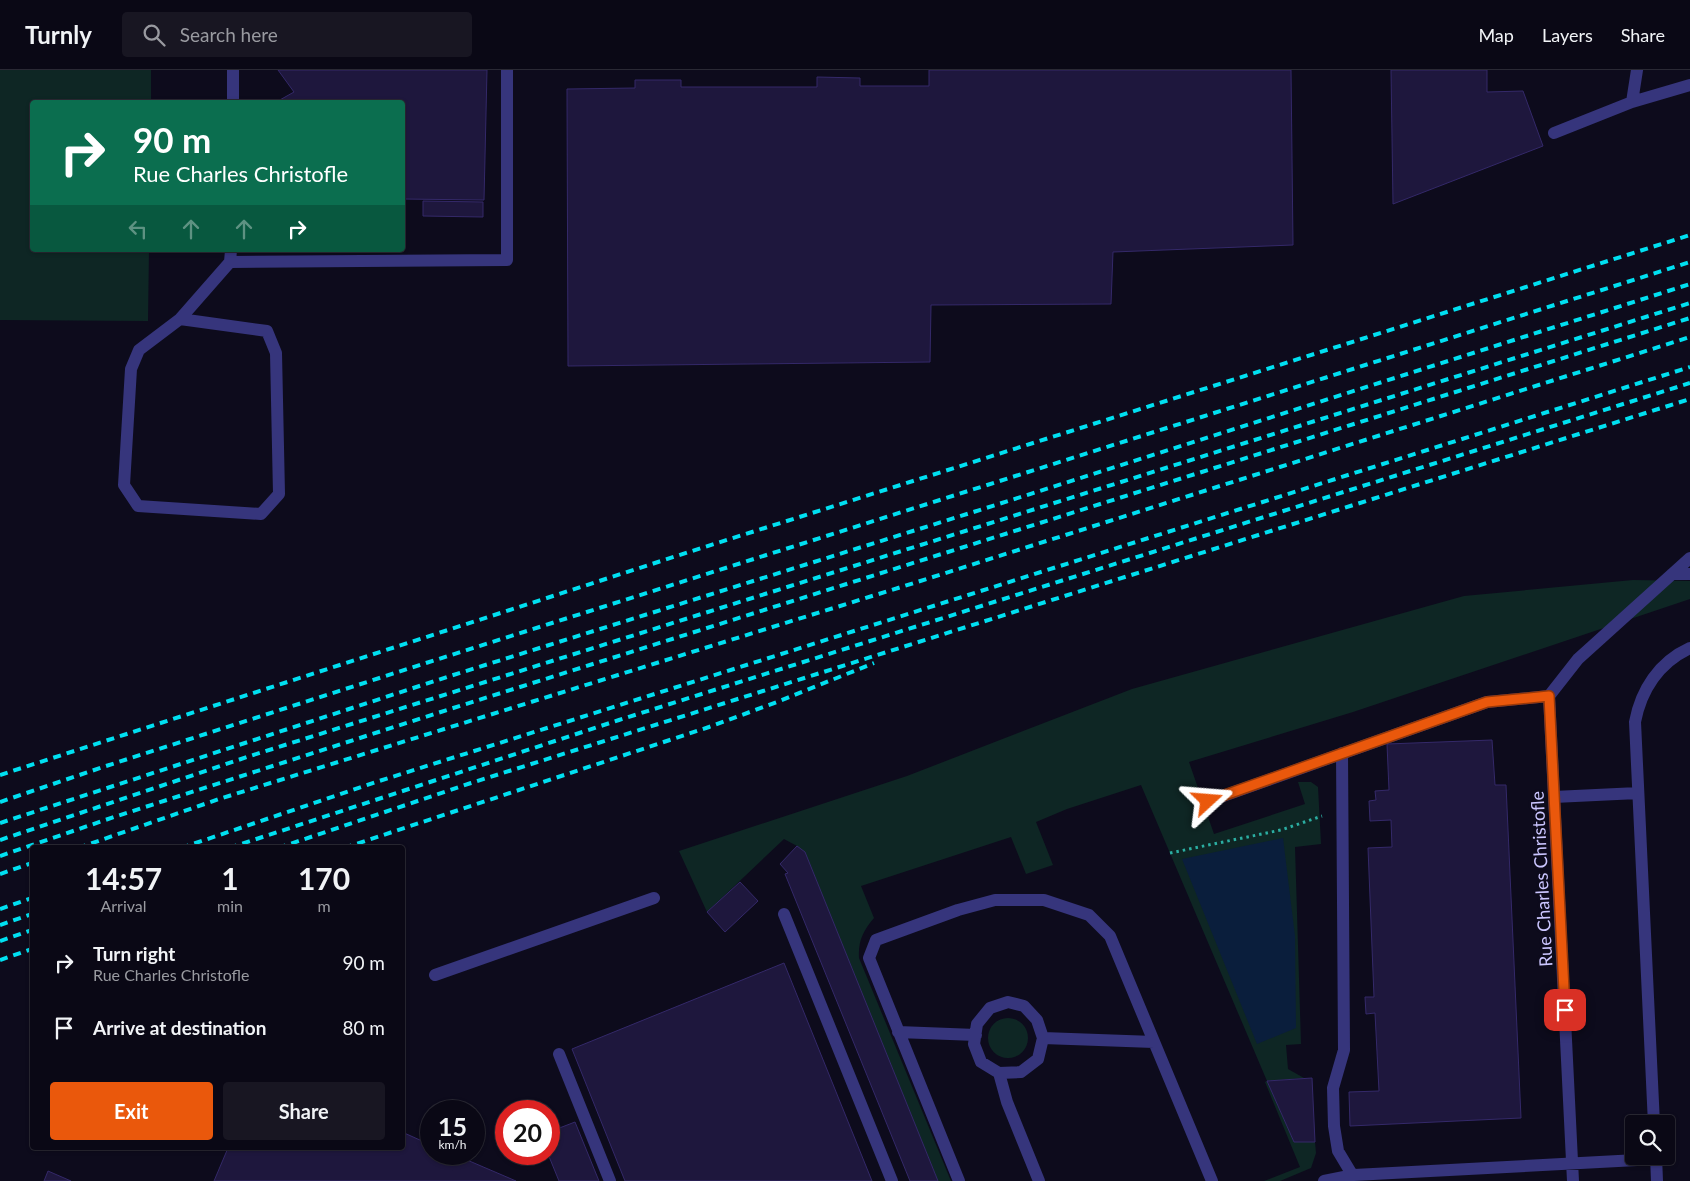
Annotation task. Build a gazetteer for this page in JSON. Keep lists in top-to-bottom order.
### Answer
{
  "streets": {
    "lane": ["Rue Charles Christofle"]
  },
  "page": {
    "header": "Turnly",
    "search": "Search here",
    "nav": ["Map", "Layers", "Share"],
    "turn": ["90 m", "Rue Charles Christofle"],
    "eta": [
      "14:57",
      "Arrival",
      "1",
      "min",
      "170",
      "m"
    ],
    "list": [
      {
        "name": "Turn right",
        "note": "Rue Charles Christofle",
        "value": "90 m"
      },
      {
        "name": "Arrive at destination",
        "value": "80 m"
      }
    ],
    "buttons": ["Exit", "Share"],
    "speed": "15 km/h",
    "limit": "20"
  }
}
